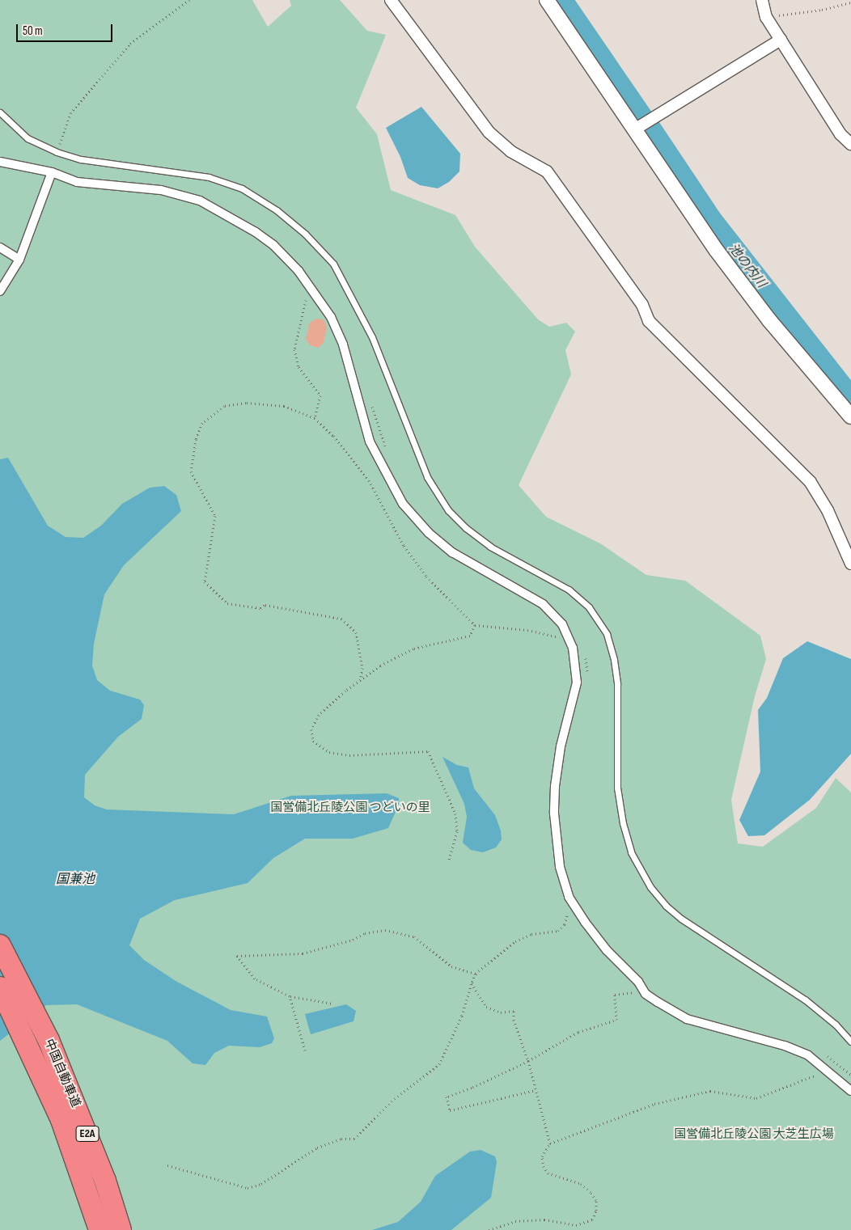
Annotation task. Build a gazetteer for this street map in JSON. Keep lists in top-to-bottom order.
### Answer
{
  "streets": {
    "highway": ["中国自動車道", "E2A"]
  },
  "water": ["池の内川", "国兼池"],
  "parks": ["国営備北丘陵公園 つどいの里", "国営備北丘陵公園 大芝生広場"],
  "scale_bar": "50 m"
}
